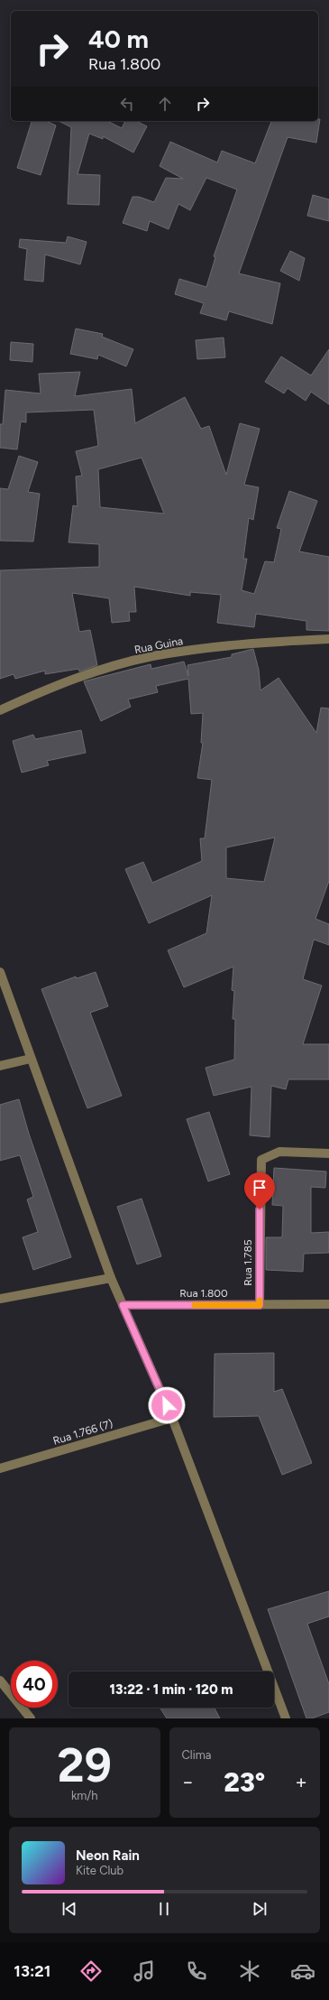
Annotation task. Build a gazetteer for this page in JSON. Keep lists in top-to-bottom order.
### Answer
{
  "streets": {
    "street": [
      "Rua Guina",
      "Rua 1.785",
      "Rua 1.800",
      "Rua 1.766 (7)"
    ]
  },
  "crossings": [
    ["Rua 1.785", "Rua 1.800"]
  ],
  "page": {
    "turn": ["40 m", "Rua 1.800"],
    "limit": "40",
    "trip": "13:22 · 1 min · 120 m",
    "tile": [
      ["29", "km/h"],
      "Clima"
    ],
    "heat": ["−", "23°", "+"],
    "song": ["Neon Rain", "Kite Club"],
    "tabs": "13:21"
  }
}
